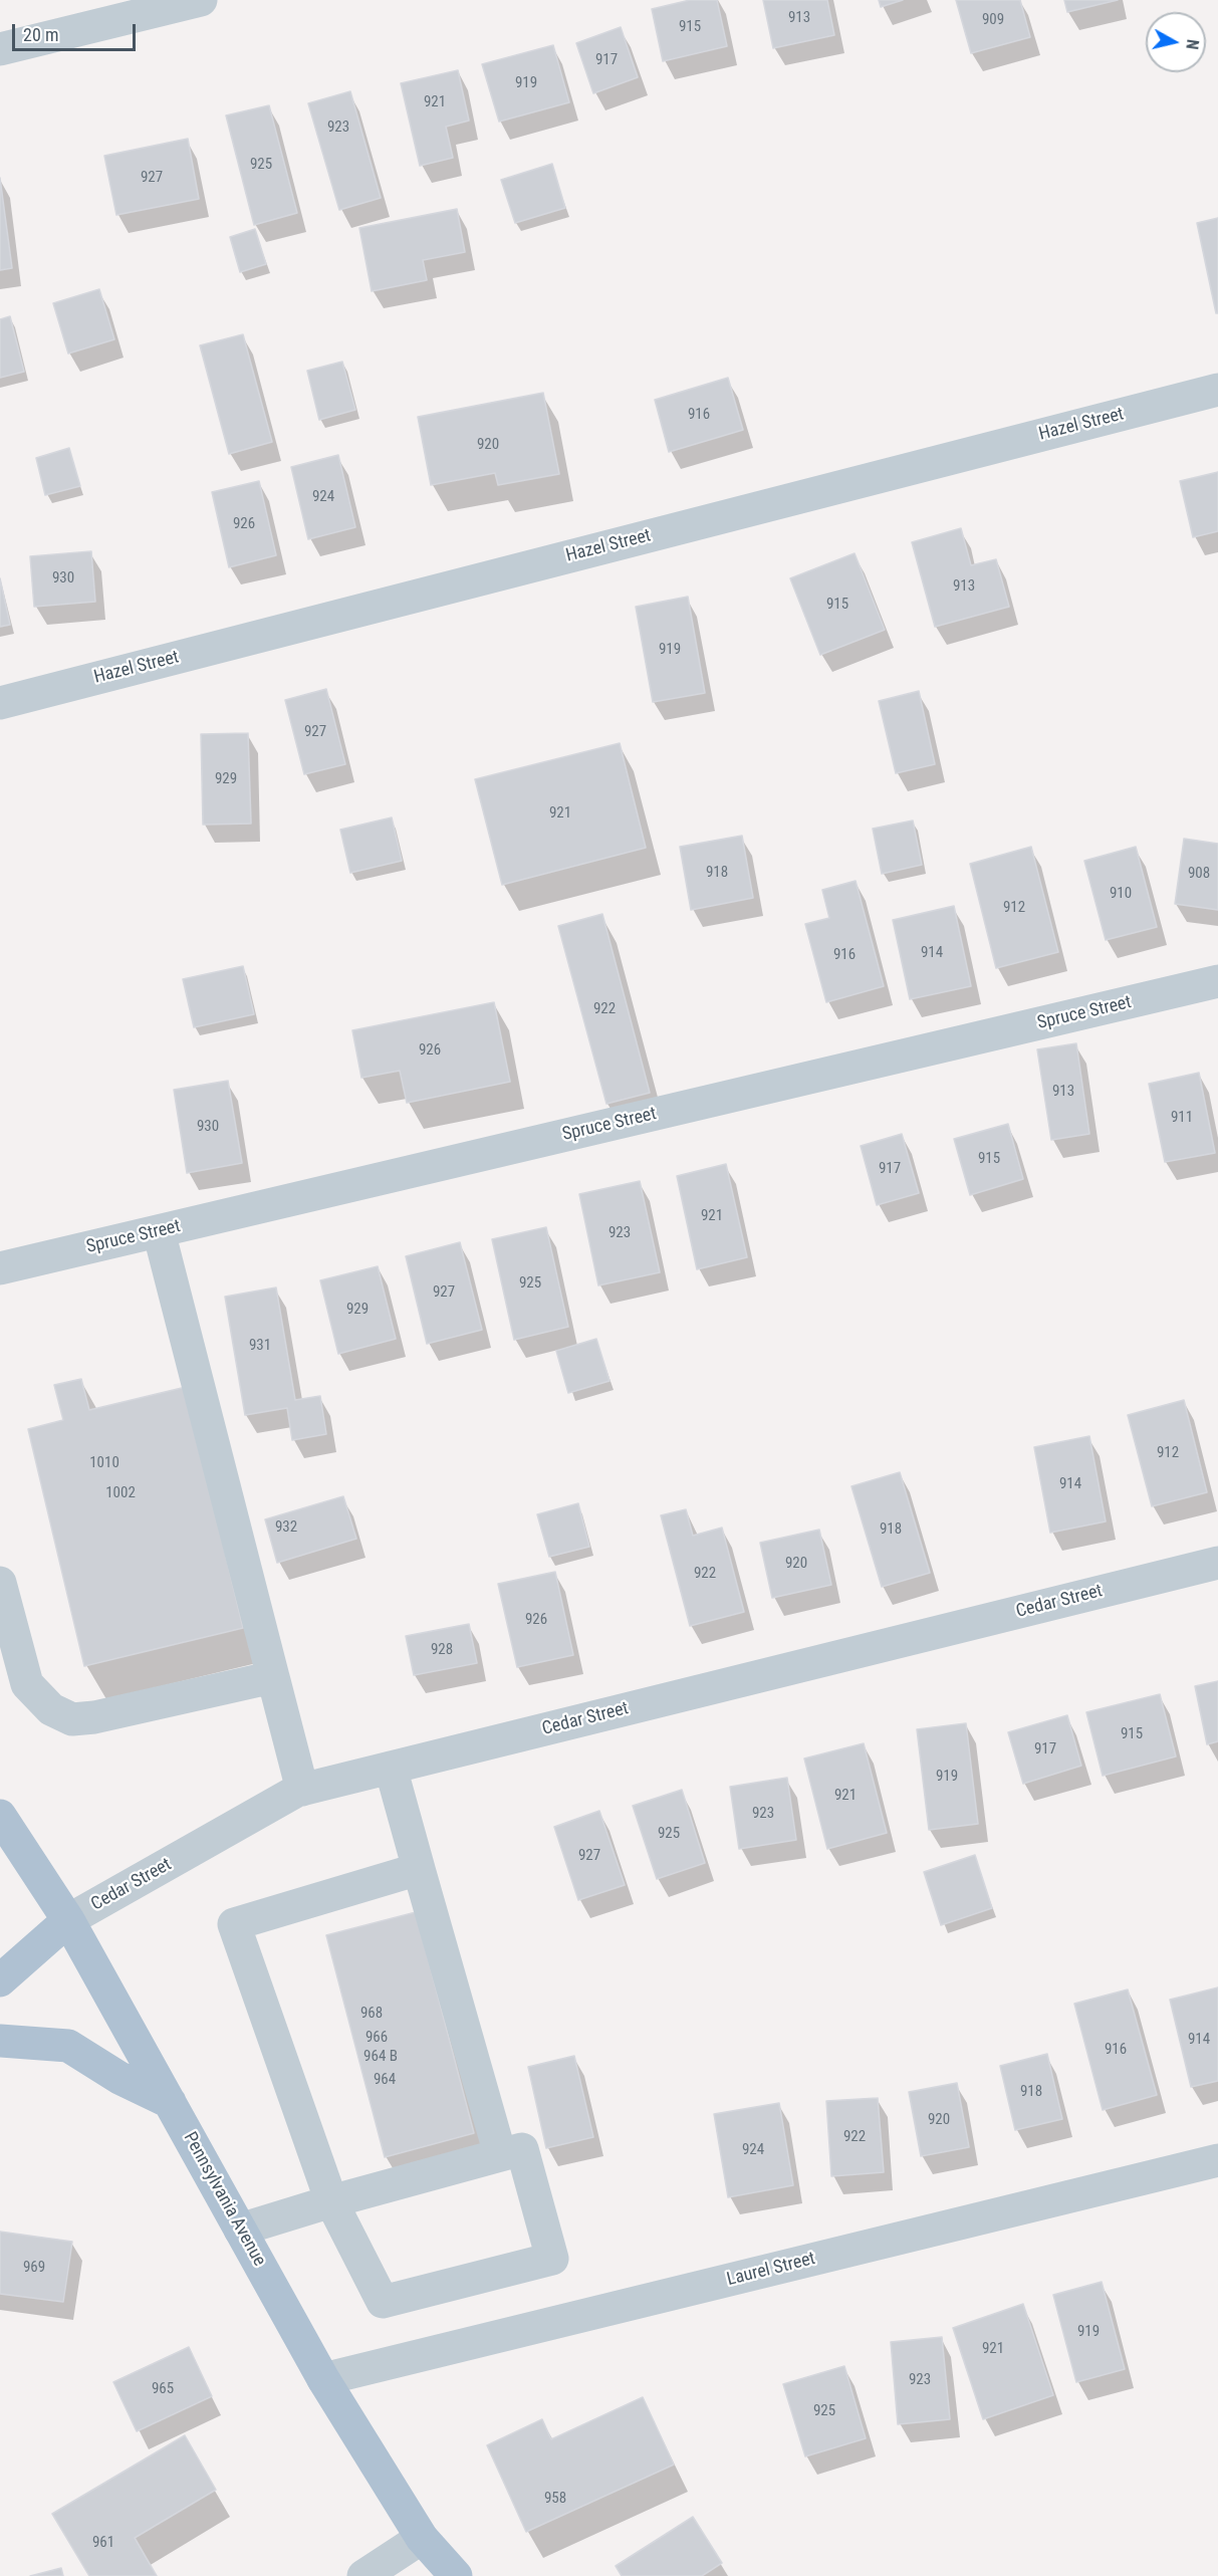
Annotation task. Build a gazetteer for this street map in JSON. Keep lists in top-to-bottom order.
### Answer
{
  "streets": {
    "main road": ["Cedar Street", "Pennsylvania Avenue"],
    "street": ["Hazel Street", "Spruce Street", "Laurel Street"]
  },
  "crossings": [
    ["Cedar Street", "Pennsylvania Avenue"],
    ["Pennsylvania Avenue", "Laurel Street"]
  ],
  "house_numbers": [
    "913",
    "909",
    "915",
    "917",
    "919",
    "921",
    "923",
    "925",
    "927",
    "916",
    "920",
    "924",
    "926",
    "930",
    "913",
    "915",
    "919",
    "927",
    "929",
    "921",
    "918",
    "908",
    "910",
    "912",
    "914",
    "916",
    "922",
    "926",
    "913",
    "911",
    "930",
    "915",
    "917",
    "921",
    "923",
    "925",
    "927",
    "929",
    "931",
    "912",
    "1010",
    "914",
    "1002",
    "932",
    "918",
    "920",
    "922",
    "926",
    "928",
    "915",
    "917",
    "919",
    "921",
    "923",
    "925",
    "927",
    "968",
    "966",
    "914",
    "916",
    "964 B",
    "964",
    "918",
    "920",
    "922",
    "924",
    "969",
    "919",
    "921",
    "923",
    "965",
    "925",
    "958",
    "961"
  ],
  "scale_bar": "20 m",
  "north": "right"
}
